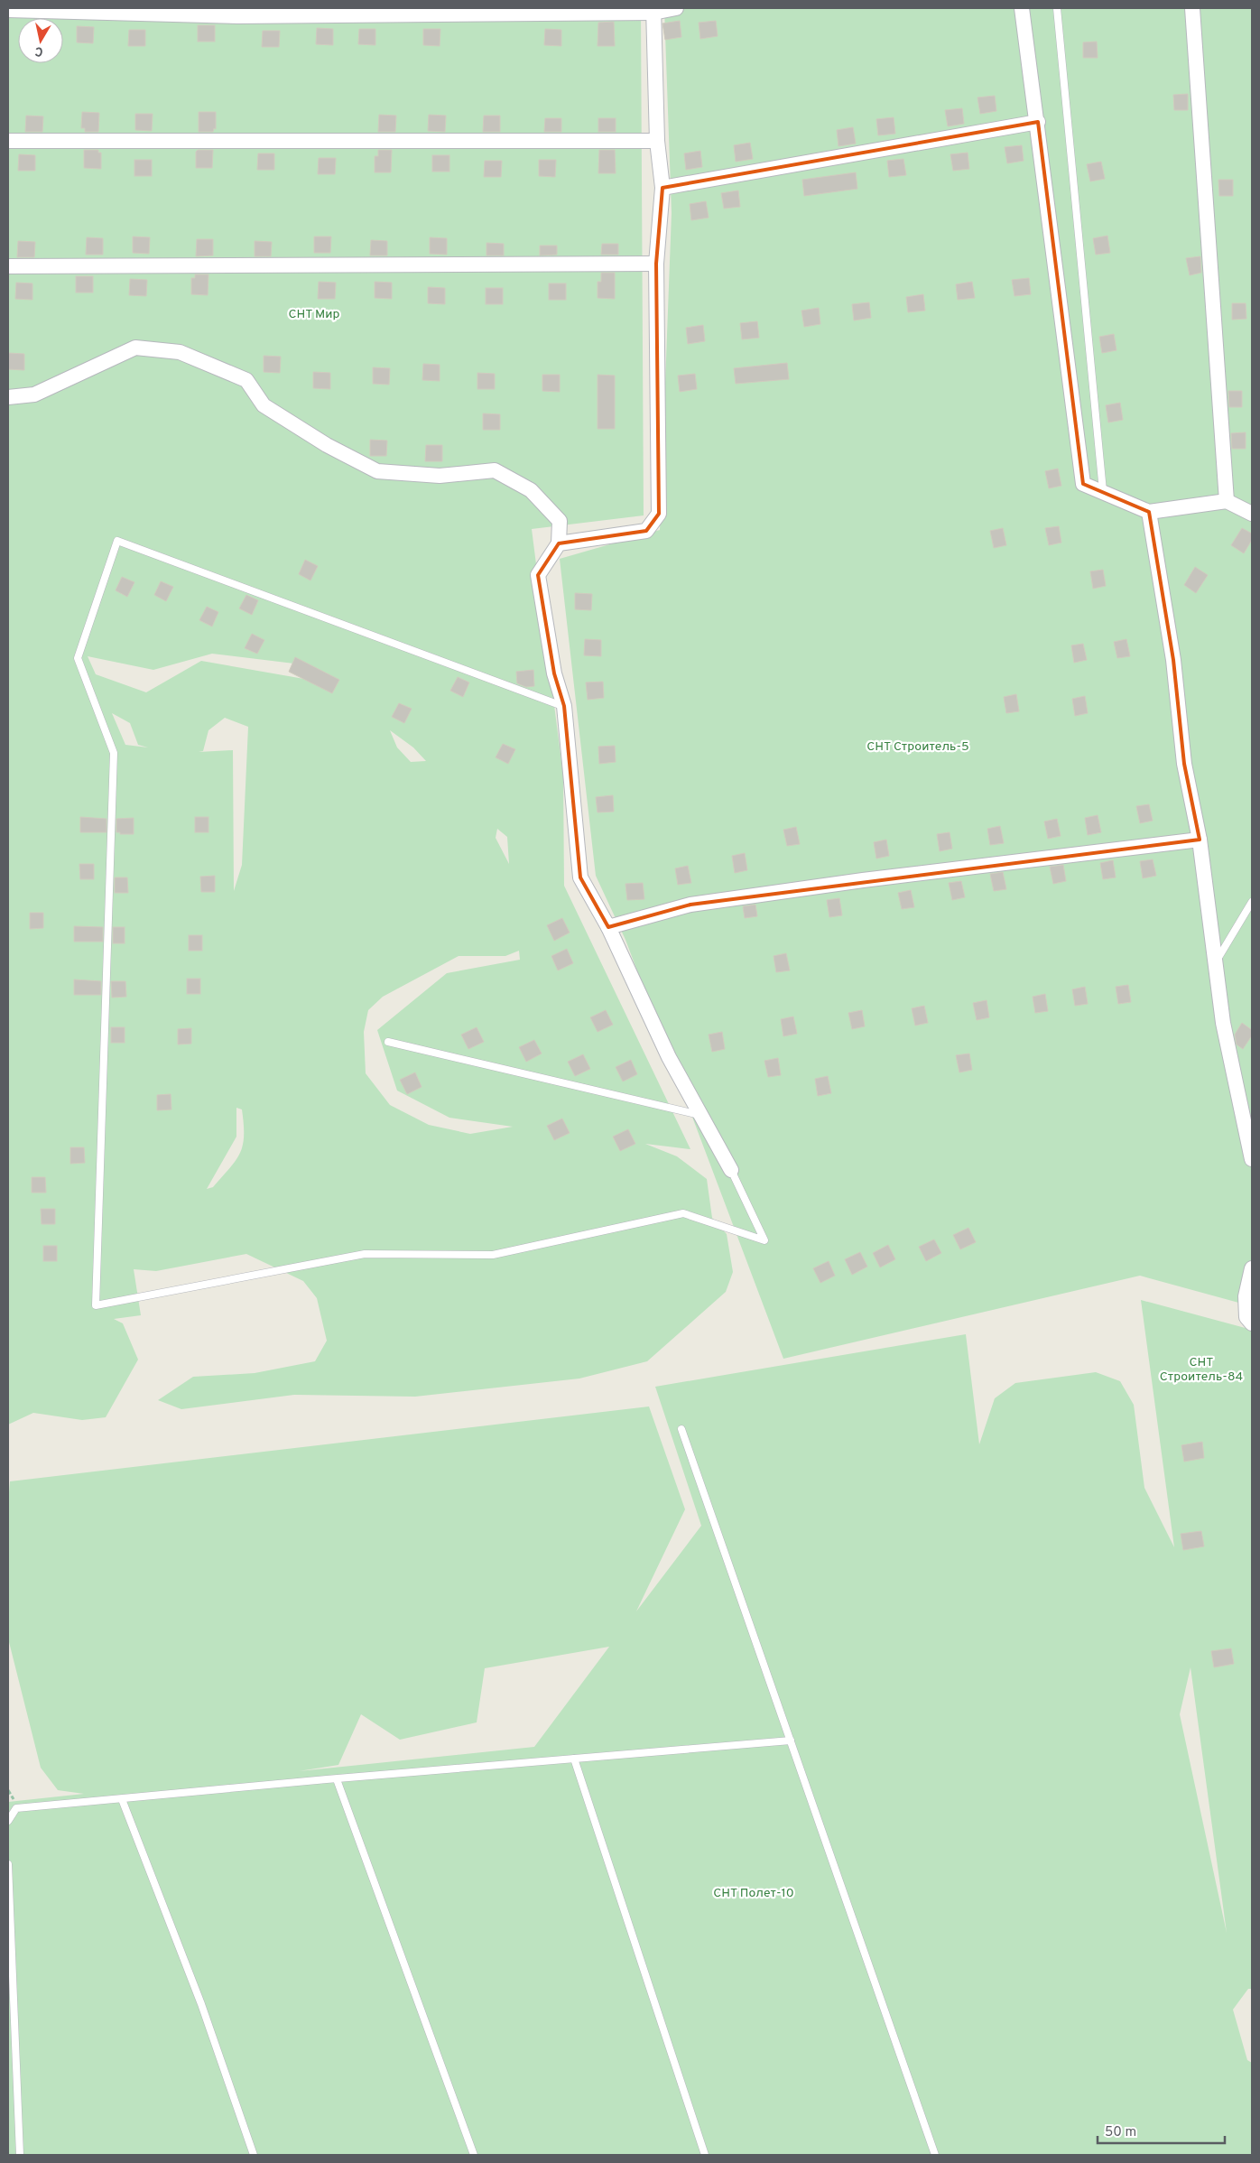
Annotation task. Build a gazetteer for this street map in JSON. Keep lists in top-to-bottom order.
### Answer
{
  "parks": [
    "СНТ Мир",
    "СНТ Строитель-5",
    "СНТ Строитель-84",
    "СНТ Полет-10"
  ],
  "scale_bar": "50 m",
  "north": "bottom"
}
